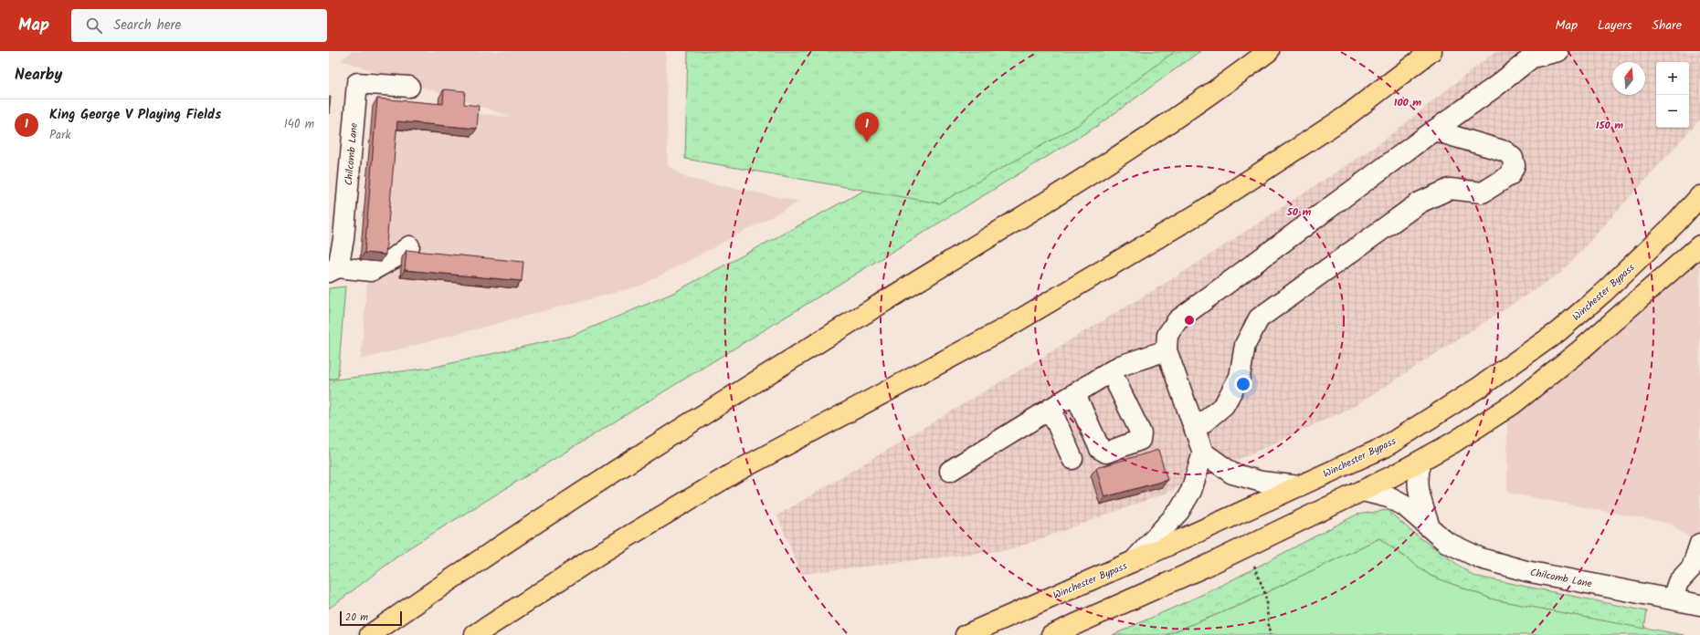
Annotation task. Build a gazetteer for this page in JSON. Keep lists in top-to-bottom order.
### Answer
{
  "streets": {
    "highway": ["Winchester Bypass"],
    "street": ["Chilcomb Lane"]
  },
  "scale_bar": "20 m",
  "north": "top",
  "page": {
    "header": "Map",
    "search": "Search here",
    "nav": ["Map", "Layers", "Share"],
    "heading": "Nearby",
    "map_buttons": ["+", "−"],
    "list": [
      {
        "mark": "1",
        "name": "King George V Playing Fields",
        "note": "Park",
        "value": "140 m"
      }
    ],
    "pins": "1",
    "scale": "20 m"
  },
  "rings": ["100 m", "150 m", "50 m"]
}
